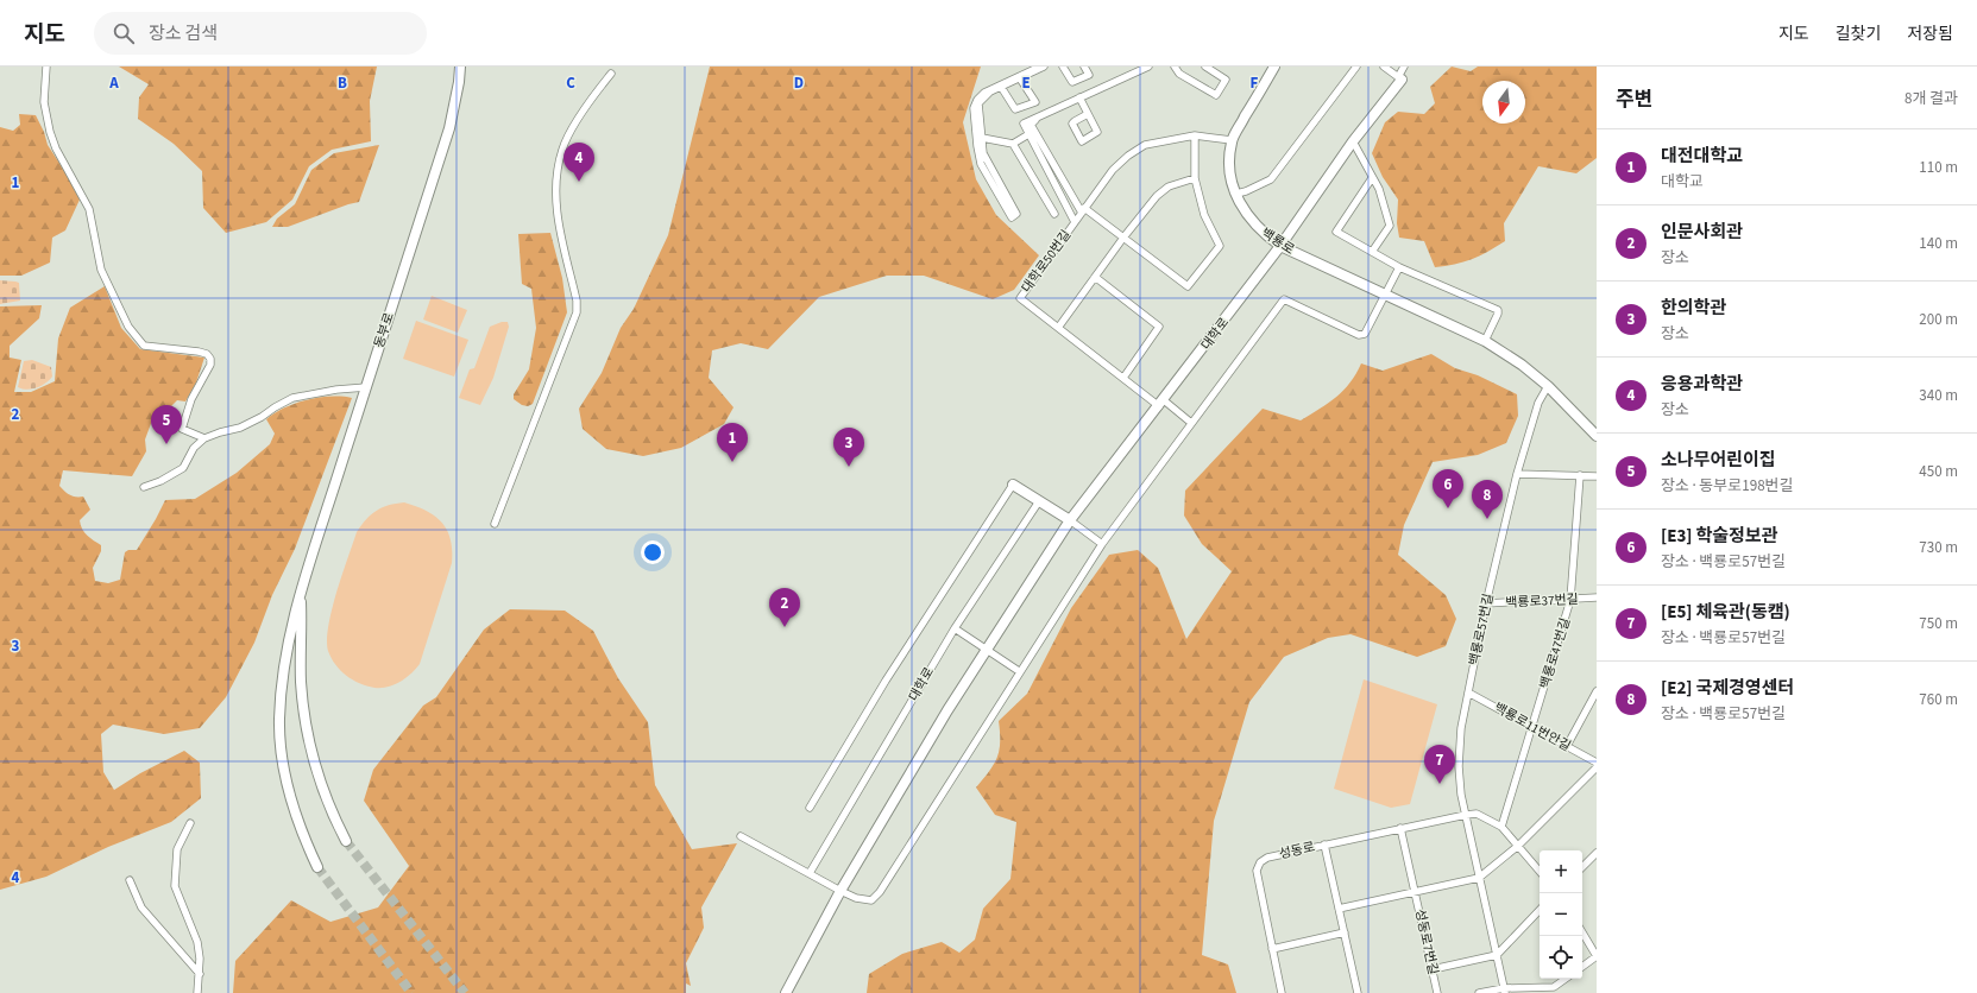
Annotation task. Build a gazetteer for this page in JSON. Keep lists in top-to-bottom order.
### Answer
{
  "streets": {
    "main road": ["백룡로", "동부로", "대학로"],
    "street": [
      "대학로50번길",
      "백룡로37번길",
      "백룡로57번길",
      "백룡로47번길",
      "백룡로11번안길",
      "성동로",
      "성동로7번길"
    ]
  },
  "crossings": [
    ["백룡로", "대학로50번길"],
    ["백룡로", "대학로"],
    ["백룡로", "백룡로57번길"],
    ["대학로50번길", "대학로"],
    ["백룡로37번길", "백룡로57번길"],
    ["백룡로37번길", "백룡로47번길"],
    ["백룡로57번길", "백룡로11번안길"],
    ["백룡로57번길", "성동로"],
    ["백룡로47번길", "백룡로11번안길"],
    ["성동로", "성동로7번길"]
  ],
  "north": "bottom",
  "page": {
    "header": "지도",
    "search": "장소 검색",
    "nav": ["지도", "길찾기", "저장됨"],
    "heading": ["주변", "8개 결과"],
    "list": [
      {
        "mark": "1",
        "name": "대전대학교",
        "note": "대학교",
        "value": "110 m"
      },
      {
        "mark": "2",
        "name": "인문사회관",
        "note": "장소",
        "value": "140 m"
      },
      {
        "mark": "3",
        "name": "한의학관",
        "note": "장소",
        "value": "200 m"
      },
      {
        "mark": "4",
        "name": "응용과학관",
        "note": "장소",
        "value": "340 m"
      },
      {
        "mark": "5",
        "name": "소나무어린이집",
        "note": "장소 · 동부로198번길",
        "value": "450 m"
      },
      {
        "mark": "6",
        "name": "[E3] 학술정보관",
        "note": "장소 · 백룡로57번길",
        "value": "730 m"
      },
      {
        "mark": "7",
        "name": "[E5] 체육관(동캠)",
        "note": "장소 · 백룡로57번길",
        "value": "750 m"
      },
      {
        "mark": "8",
        "name": "[E2] 국제경영센터",
        "note": "장소 · 백룡로57번길",
        "value": "760 m"
      }
    ],
    "pins": [
      "4",
      "5",
      "1",
      "3",
      "6",
      "8",
      "2",
      "7"
    ],
    "map_buttons": ["+", "−"]
  },
  "grid": {
    "columns": [
      "A",
      "B",
      "C",
      "D",
      "E",
      "F"
    ],
    "rows": [
      "1",
      "2",
      "3",
      "4"
    ]
  }
}
